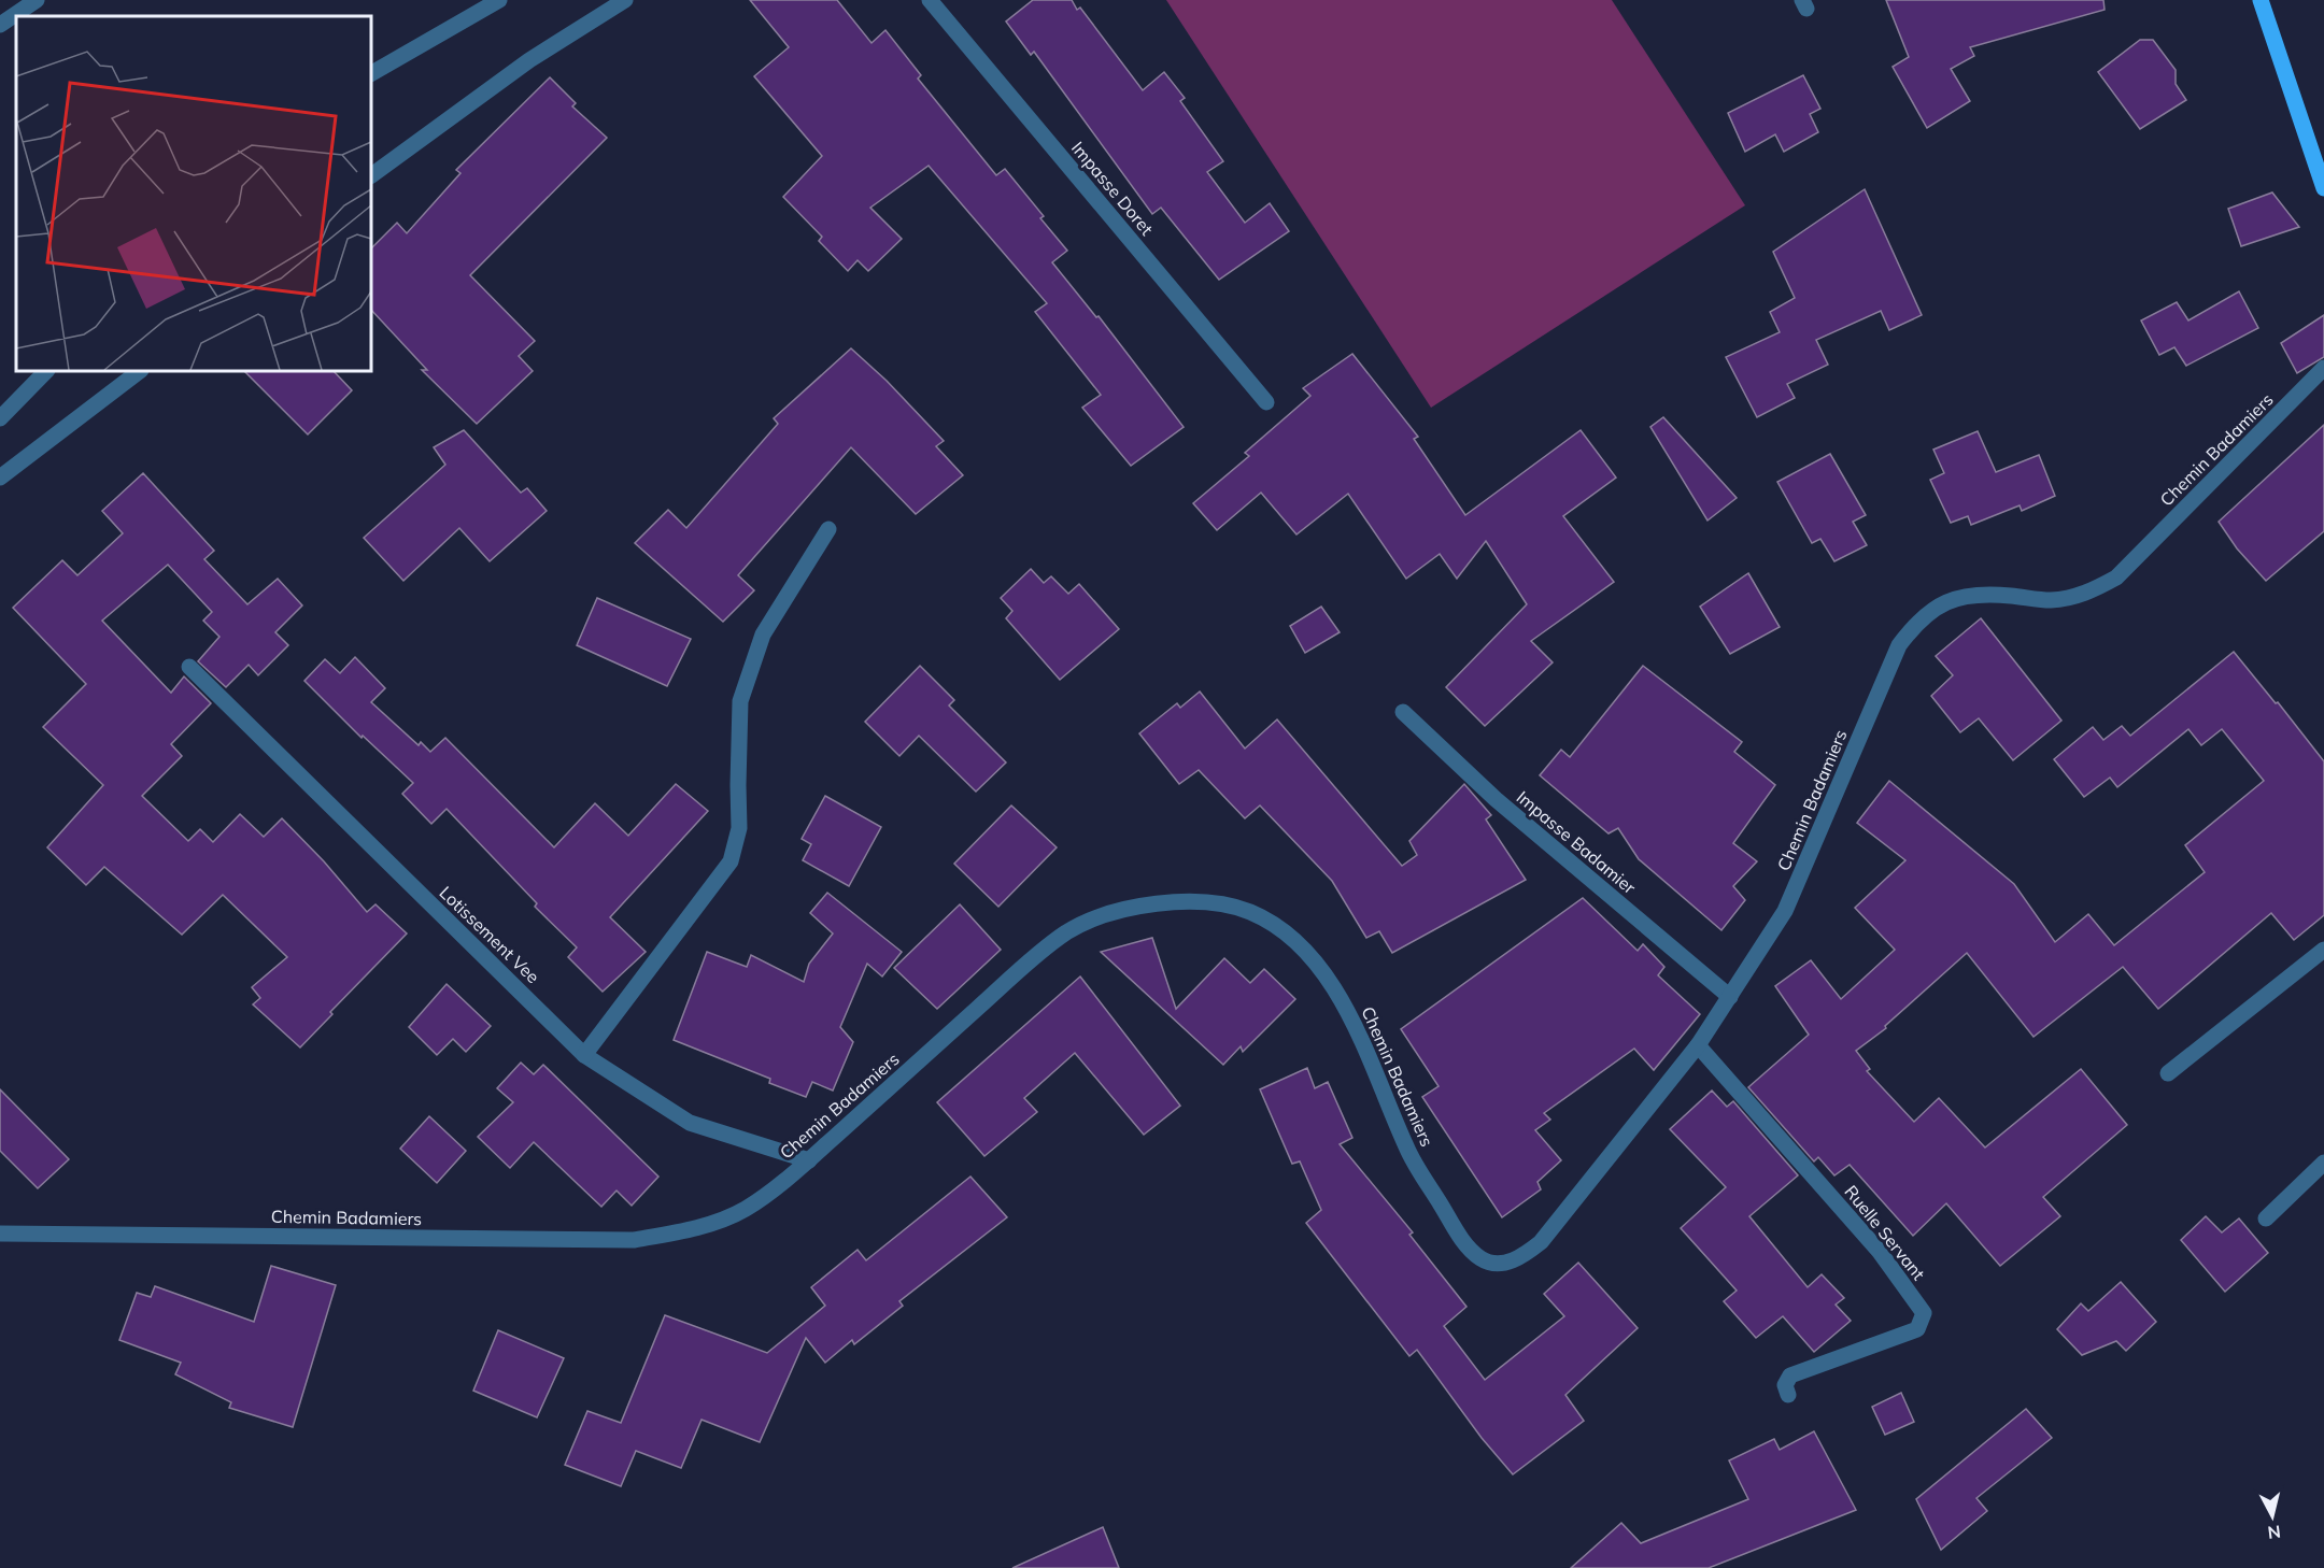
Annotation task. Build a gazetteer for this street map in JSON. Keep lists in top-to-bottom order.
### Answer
{
  "streets": {
    "street": [
      "Impasse Doret",
      "Chemin Badamiers",
      "Impasse Badamier",
      "Lotissement Vee",
      "Ruelle Servant"
    ]
  },
  "crossings": [
    ["Chemin Badamiers", "Impasse Badamier"],
    ["Chemin Badamiers", "Lotissement Vee"],
    ["Chemin Badamiers", "Ruelle Servant"]
  ],
  "north": "bottom"
}
